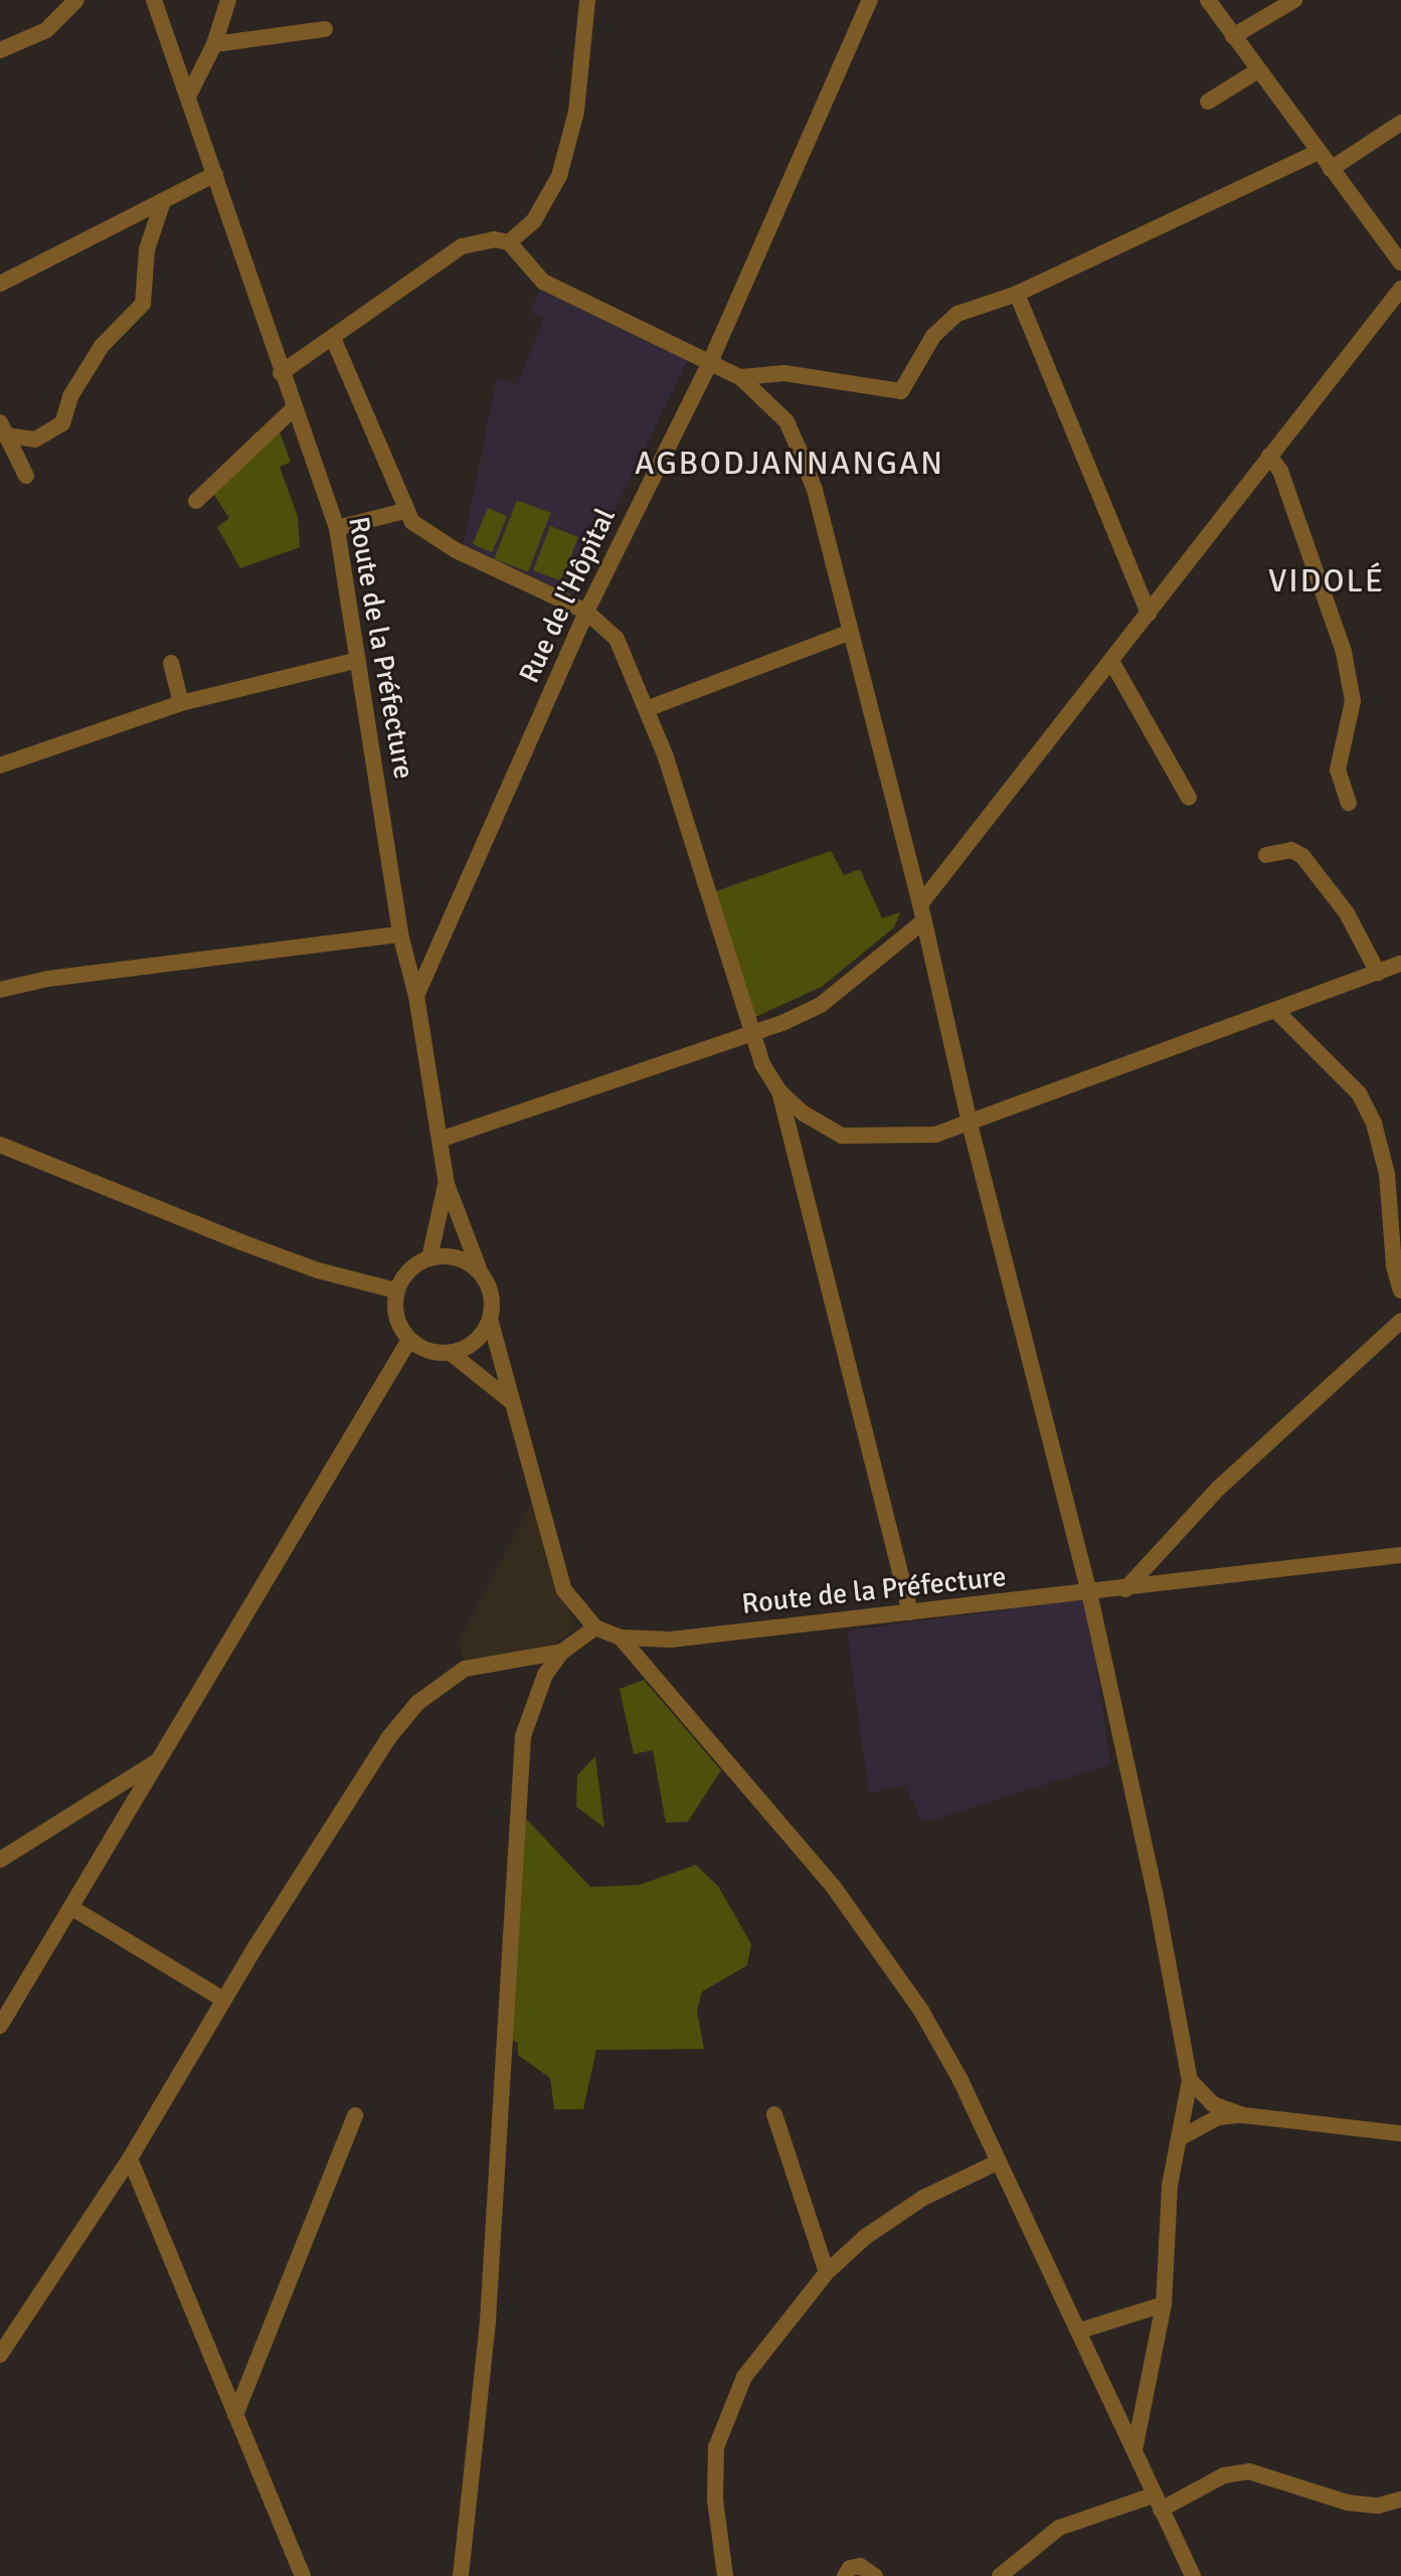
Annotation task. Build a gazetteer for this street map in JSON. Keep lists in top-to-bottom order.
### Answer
{
  "streets": {
    "street": ["Rue de l'Hôpital", "Route de la Préfecture"]
  },
  "crossings": [
    ["Rue de l'Hôpital", "Route de la Préfecture"]
  ],
  "districts": ["AGBODJANNANGAN", "VIDOLÉ"]
}
